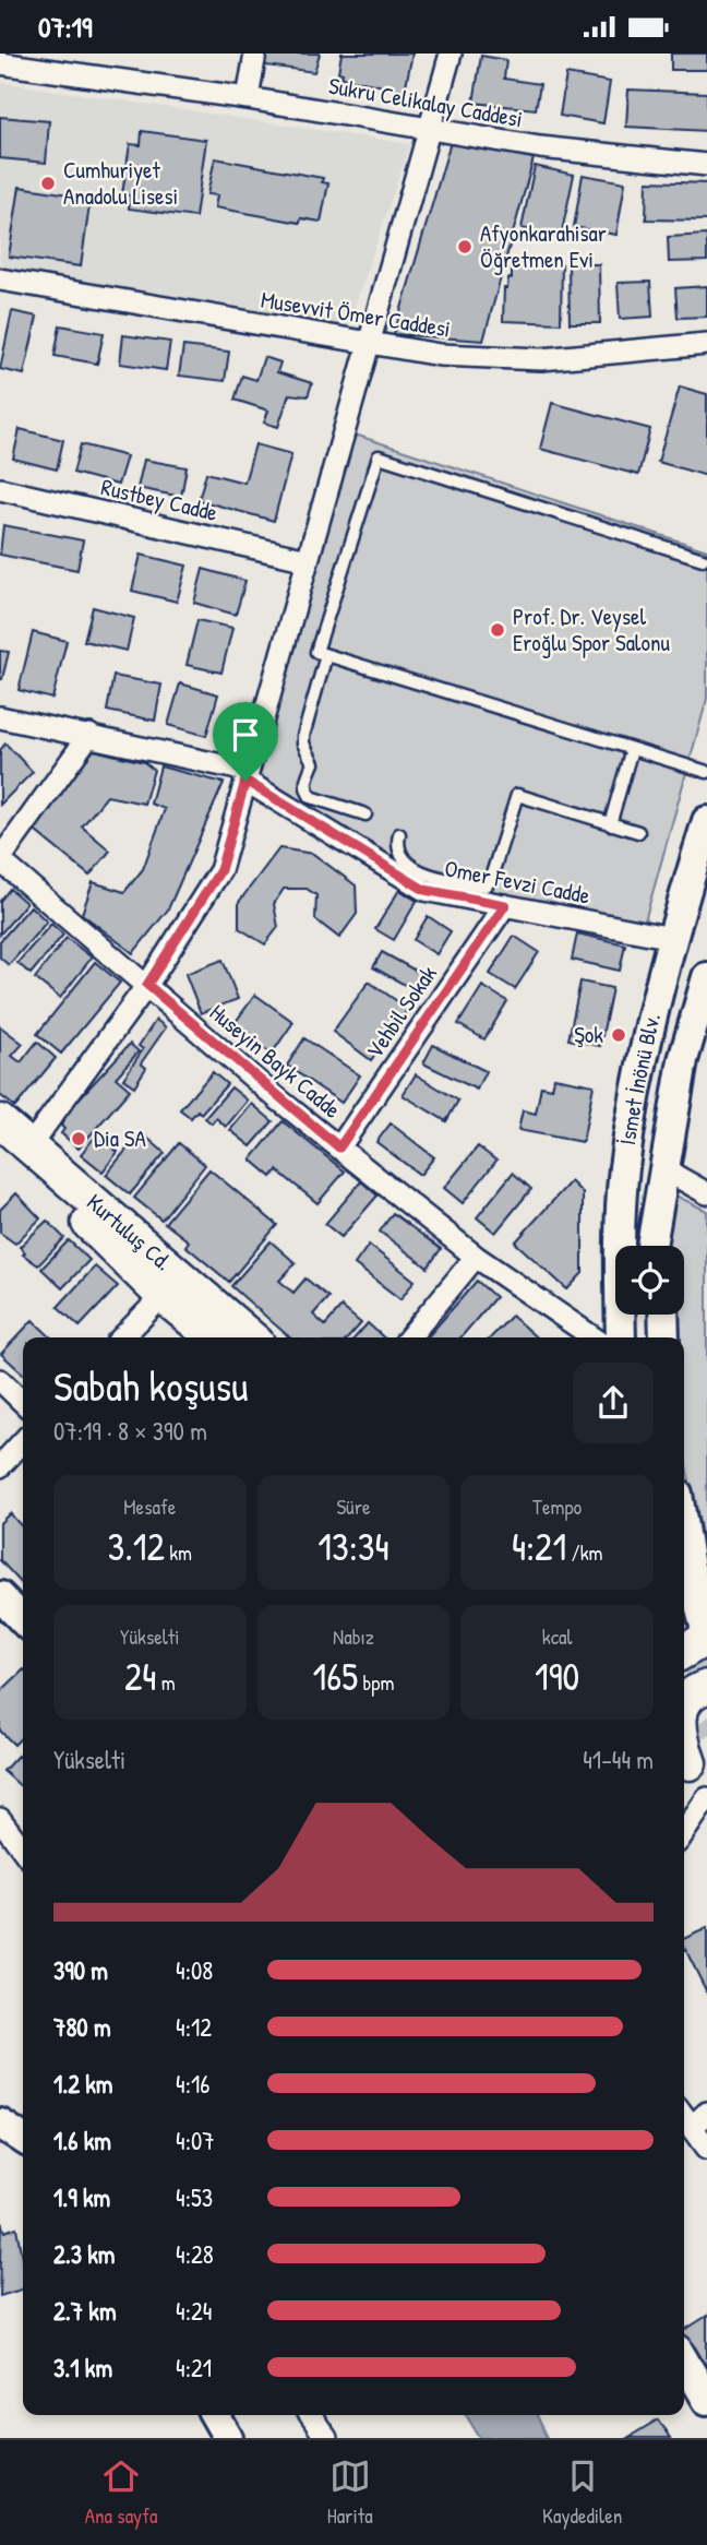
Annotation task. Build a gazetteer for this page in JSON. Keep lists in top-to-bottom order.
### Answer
{
  "streets": {
    "main road": ["İsmet İnönü Blv.", "Kurtuluş Cd."],
    "street": [
      "Sukru Celikalay Caddesi",
      "Musevvit Ömer Caddesi",
      "Rustbey Cadde",
      "Omer Fevzi Cadde",
      "Vehbil Sokak",
      "Huseyin Bayk Cadde"
    ]
  },
  "crossings": [
    ["Omer Fevzi Cadde", "Vehbil Sokak"],
    ["Omer Fevzi Cadde", "İsmet İnönü Blv."],
    ["Vehbil Sokak", "Huseyin Bayk Cadde"]
  ],
  "places": [
    "Cumhuriyet Anadolu Lisesi",
    "Afyonkarahisar Öğretmen Evi",
    "Prof. Dr. Veysel Eroğlu Spor Salonu",
    "Şok",
    "Dia SA"
  ],
  "page": {
    "status": "07:19",
    "heading": ["Sabah koşusu", "07:19 · 8 × 390 m"],
    "stats": [
      ["Mesafe", "3.12 km"],
      ["Süre", "13:34"],
      ["Tempo", "4:21 /km"],
      ["Yükselti", "24 m"],
      ["Nabız", "165 bpm"],
      ["kcal", "190"]
    ],
    "chart": ["Yükselti", "41–44 m"],
    "list": [
      {
        "name": "390 m",
        "note": "4:08"
      },
      {
        "name": "780 m",
        "note": "4:12"
      },
      {
        "name": "1.2 km",
        "note": "4:16"
      },
      {
        "name": "1.6 km",
        "note": "4:07"
      },
      {
        "name": "1.9 km",
        "note": "4:53"
      },
      {
        "name": "2.3 km",
        "note": "4:28"
      },
      {
        "name": "2.7 km",
        "note": "4:24"
      },
      {
        "name": "3.1 km",
        "note": "4:21"
      }
    ],
    "tabs": ["Ana sayfa", "Harita", "Kaydedilen"]
  }
}
